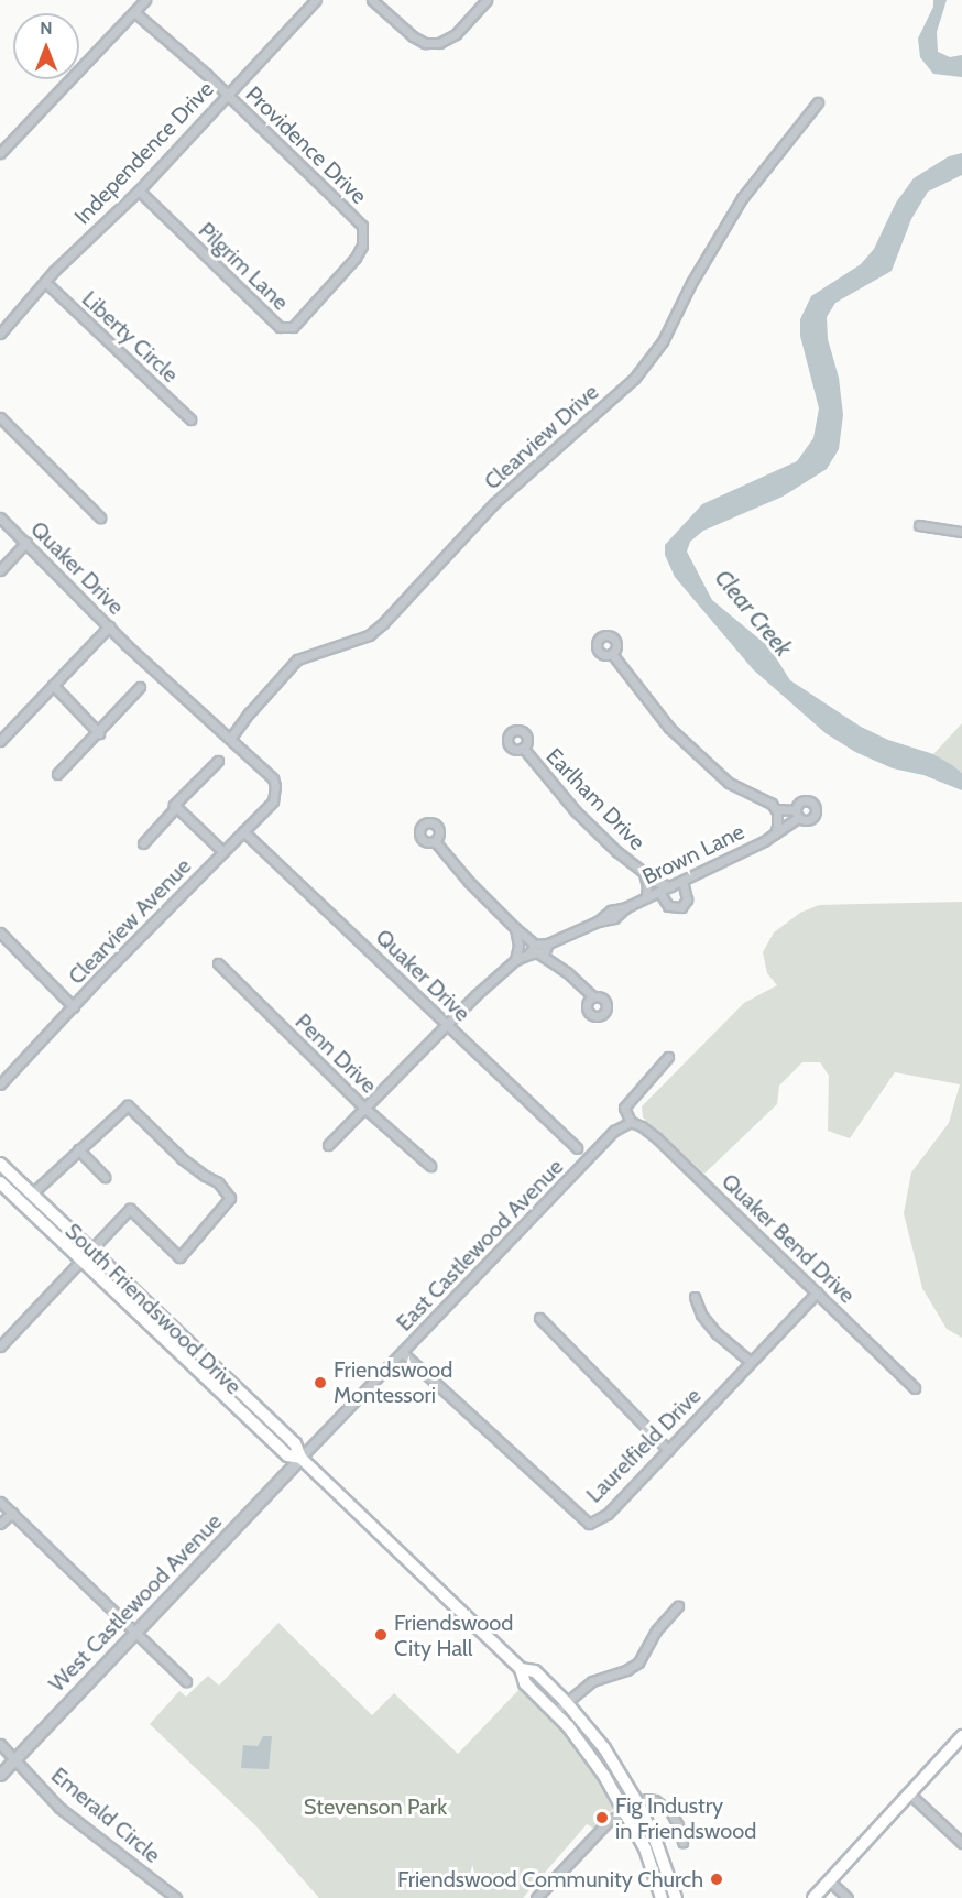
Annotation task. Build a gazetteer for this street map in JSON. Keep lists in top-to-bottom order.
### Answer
{
  "streets": {
    "main road": ["South Friendswood Drive"],
    "street": [
      "Providence Drive",
      "Independence Drive",
      "Pilgrim Lane",
      "Liberty Circle",
      "Clearview Drive",
      "Quaker Drive",
      "Earlham Drive",
      "Brown Lane",
      "Clearview Avenue",
      "Penn Drive",
      "Quaker Bend Drive",
      "East Castlewood Avenue",
      "Laurelfield Drive",
      "West Castlewood Avenue",
      "Emerald Circle"
    ]
  },
  "crossings": [
    ["Providence Drive", "Independence Drive"],
    ["Providence Drive", "Pilgrim Lane"],
    ["Independence Drive", "Pilgrim Lane"],
    ["Independence Drive", "Liberty Circle"],
    ["Clearview Drive", "Quaker Drive"],
    ["Quaker Drive", "Clearview Avenue"],
    ["Earlham Drive", "Brown Lane"],
    ["Quaker Bend Drive", "East Castlewood Avenue"],
    ["Quaker Bend Drive", "Laurelfield Drive"],
    ["East Castlewood Avenue", "South Friendswood Drive"],
    ["East Castlewood Avenue", "Laurelfield Drive"],
    ["East Castlewood Avenue", "West Castlewood Avenue"],
    ["South Friendswood Drive", "West Castlewood Avenue"],
    ["West Castlewood Avenue", "Emerald Circle"]
  ],
  "water": ["Clear Creek"],
  "parks": ["Stevenson Park"],
  "places": [
    "Friendswood Montessori",
    "Friendswood City Hall",
    "Fig Industry in Friendswood",
    "Friendswood Community Church"
  ],
  "north": "top"
}
